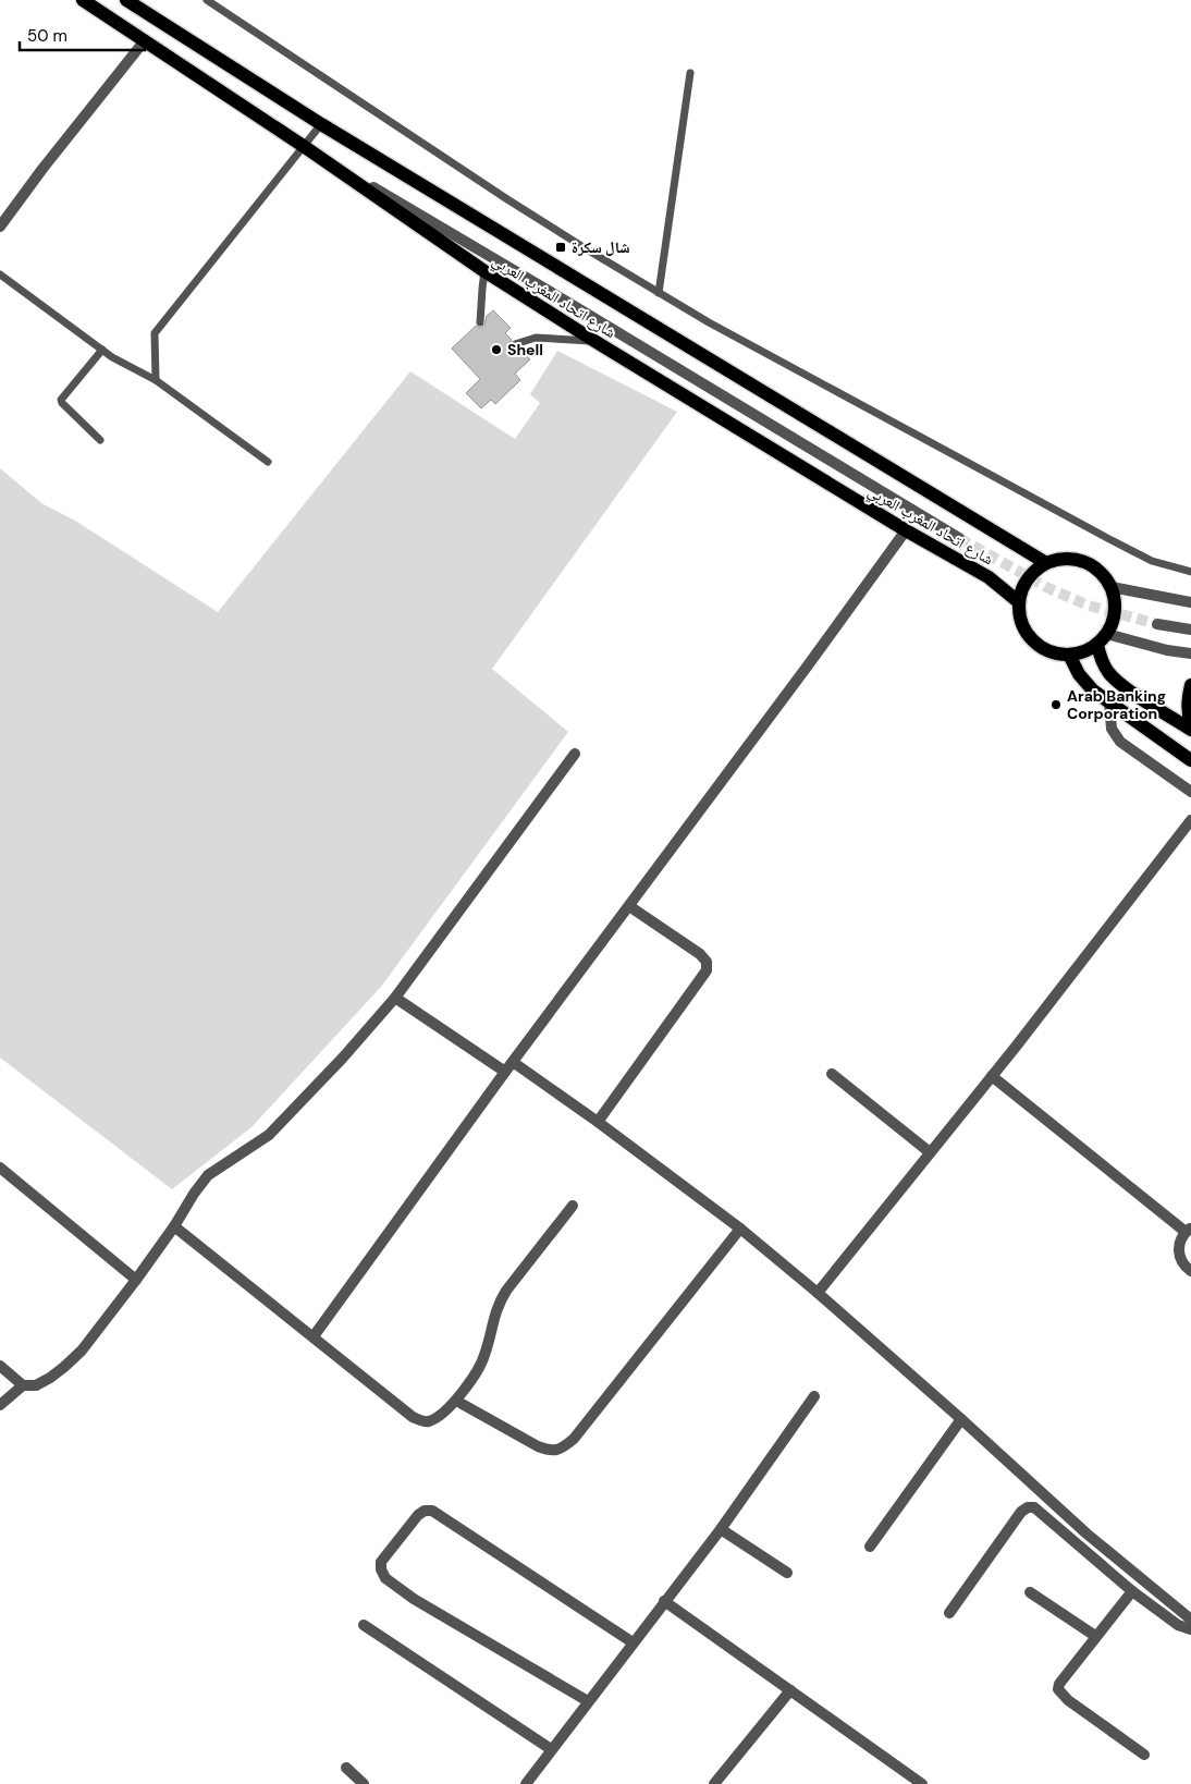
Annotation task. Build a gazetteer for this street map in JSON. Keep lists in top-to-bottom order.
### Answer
{
  "streets": {
    "main road": ["شارع اتحاد المغرب العربي"]
  },
  "places": {
    "transit": ["شال سكرة"],
    "other": ["Shell", "Arab Banking Corporation"]
  },
  "scale_bar": "50 m"
}
